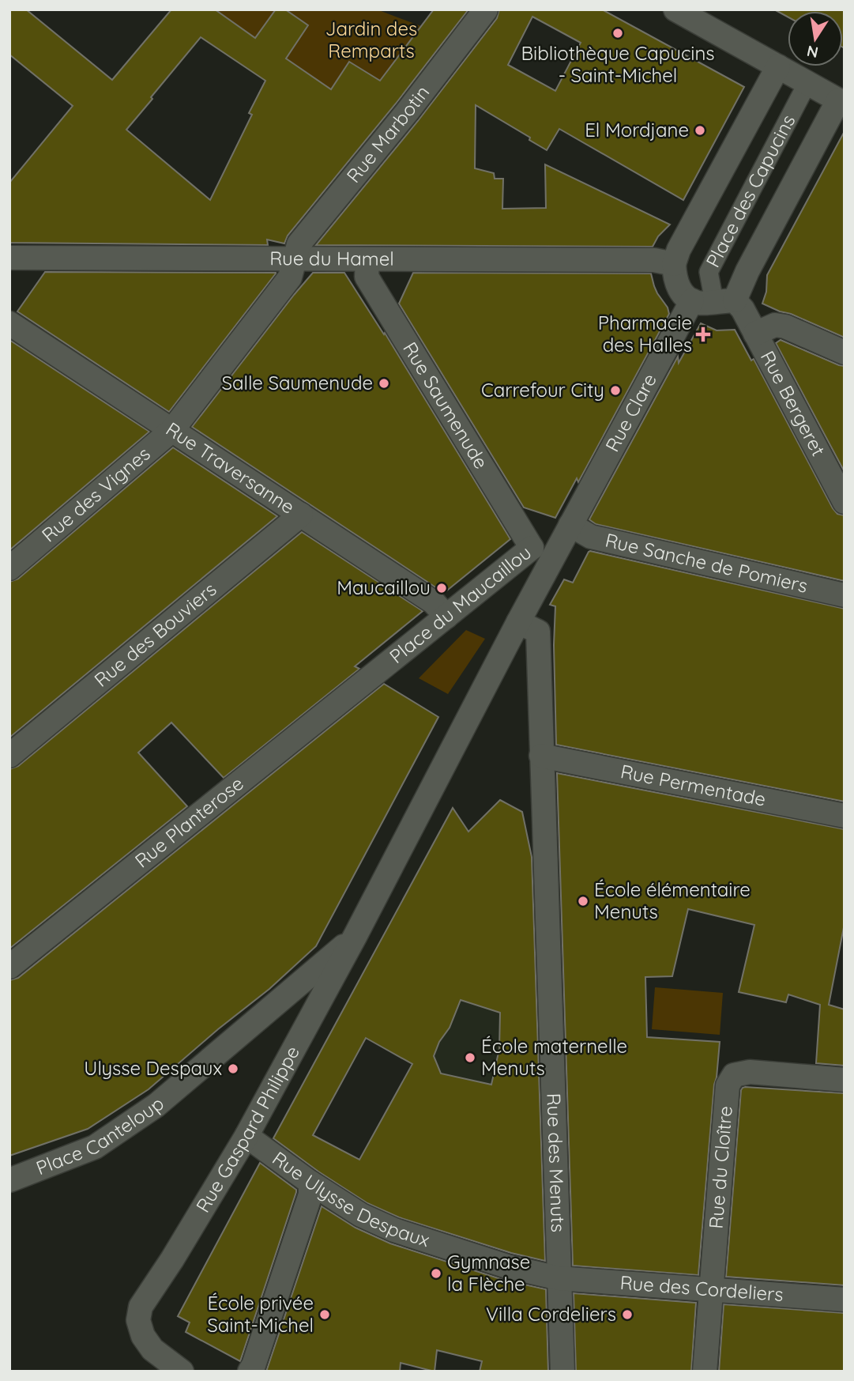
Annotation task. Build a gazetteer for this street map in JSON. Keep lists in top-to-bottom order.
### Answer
{
  "streets": {
    "street": [
      "Rue Marbotin",
      "Place des Capucins",
      "Rue du Hamel",
      "Rue Bergeret",
      "Rue Saumenude",
      "Rue Clare",
      "Rue Traversanne",
      "Rue des Vignes",
      "Rue Sanche de Pomiers",
      "Place du Maucaillou",
      "Rue des Bouviers",
      "Rue Permentade",
      "Rue Planterose",
      "Rue Gaspard Philippe",
      "Place Canteloup",
      "Rue des Menuts",
      "Rue du Cloître",
      "Rue Ulysse Despaux",
      "Rue des Cordeliers"
    ]
  },
  "crossings": [
    ["Rue Marbotin", "Rue du Hamel"],
    ["Rue Marbotin", "Rue des Vignes"],
    ["Place des Capucins", "Rue du Hamel"],
    ["Place des Capucins", "Rue Bergeret"],
    ["Place des Capucins", "Rue Clare"],
    ["Rue du Hamel", "Rue Saumenude"],
    ["Rue du Hamel", "Rue des Vignes"],
    ["Rue Saumenude", "Place du Maucaillou"],
    ["Rue Clare", "Rue Sanche de Pomiers"],
    ["Rue Clare", "Place du Maucaillou"],
    ["Rue Traversanne", "Rue des Vignes"],
    ["Rue Traversanne", "Place du Maucaillou"],
    ["Rue Traversanne", "Rue des Bouviers"],
    ["Rue Sanche de Pomiers", "Place du Maucaillou"],
    ["Place du Maucaillou", "Rue Planterose"],
    ["Place du Maucaillou", "Rue Gaspard Philippe"],
    ["Rue Permentade", "Rue des Menuts"],
    ["Rue Gaspard Philippe", "Place Canteloup"],
    ["Rue Gaspard Philippe", "Rue Ulysse Despaux"],
    ["Rue des Menuts", "Rue Ulysse Despaux"],
    ["Rue des Menuts", "Rue des Cordeliers"],
    ["Rue du Cloître", "Rue des Cordeliers"],
    ["Rue Ulysse Despaux", "Rue des Cordeliers"]
  ],
  "parks": ["Jardin des Remparts"],
  "places": {
    "other": [
      "Bibliothèque Capucins - Saint-Michel",
      "El Mordjane",
      "Salle Saumenude",
      "Carrefour City",
      "Maucaillou",
      "École élémentaire Menuts",
      "École maternelle Menuts",
      "Ulysse Despaux",
      "Gymnase la Flèche",
      "École privée Saint-Michel",
      "Villa Cordeliers"
    ],
    "health": ["Pharmacie des Halles"]
  },
  "north": "bottom"
}
